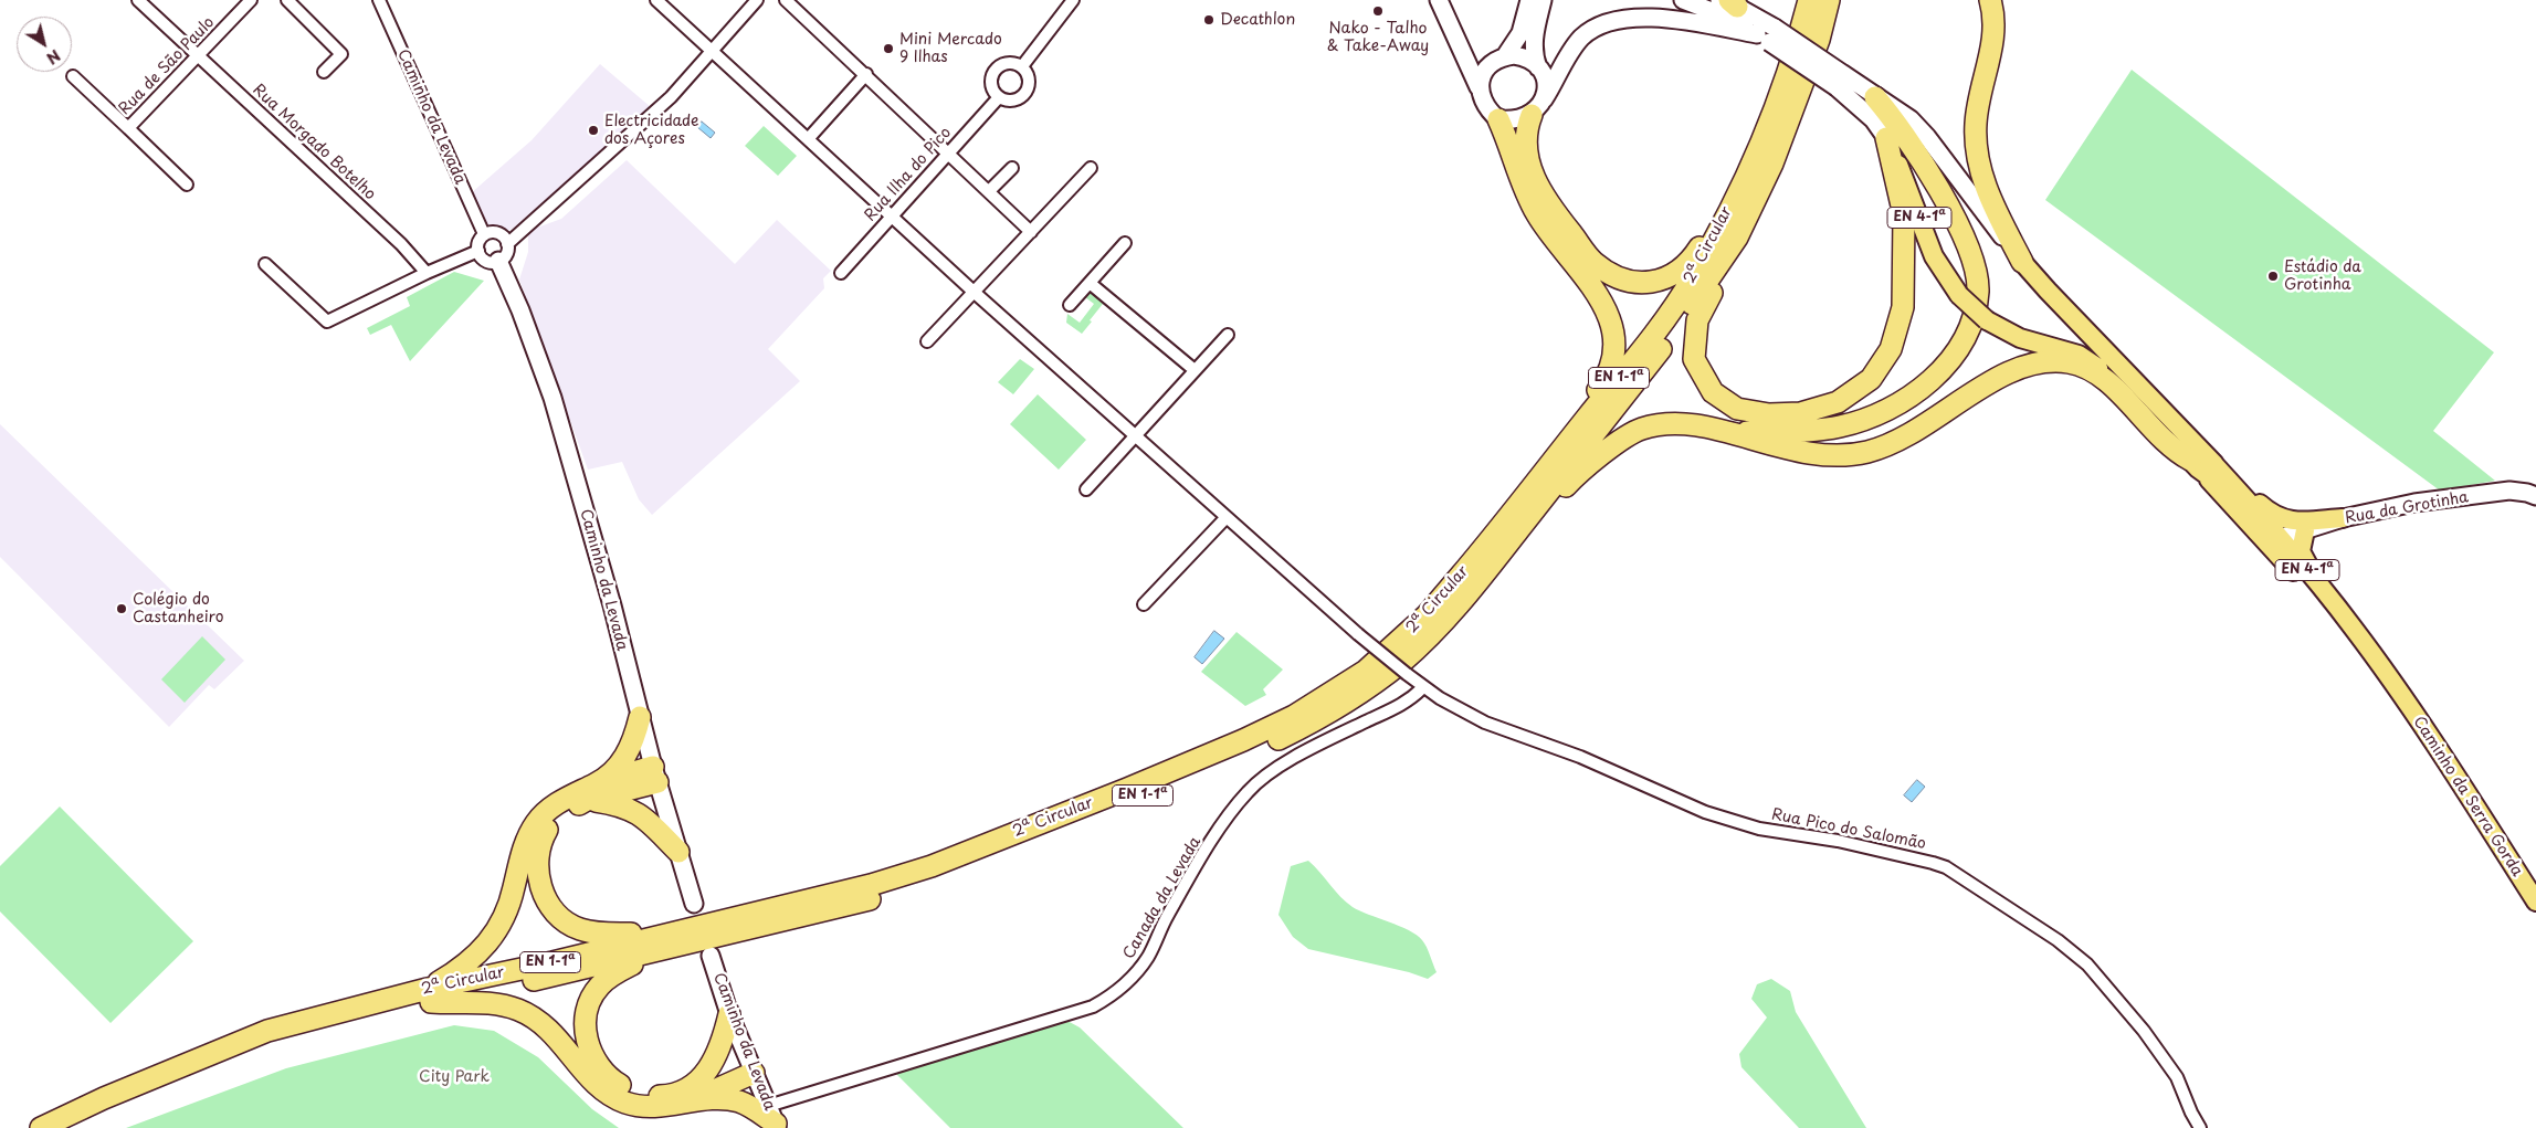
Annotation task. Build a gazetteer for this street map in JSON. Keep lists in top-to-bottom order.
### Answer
{
  "streets": {
    "highway": ["2ª Circular", "EN 1-1ª"],
    "main road": ["EN 4-1ª", "Caminho da Serra Gorda"],
    "street": [
      "Rua de São Paulo",
      "Caminho da Levada",
      "Rua Morgado Botelho",
      "Rua Ilha do Pico",
      "Rua da Grotinha",
      "Rua Pico do Salomão",
      "Canada da Levada"
    ]
  },
  "crossings": [
    ["Rua de São Paulo", "Rua Morgado Botelho"],
    ["Caminho da Levada", "Canada da Levada"],
    ["Rua Ilha do Pico", "Rua Pico do Salomão"],
    ["EN 4-1ª", "Caminho da Serra Gorda"],
    ["Rua da Grotinha", "Caminho da Serra Gorda"],
    ["Rua Pico do Salomão", "Canada da Levada"]
  ],
  "parks": ["City Park"],
  "places": [
    "Nako - Talho & Take-Away",
    "Decathlon",
    "Mini Mercado 9 Ilhas",
    "Electricidade dos Açores",
    "Estádio da Grotinha",
    "Colégio do Castanheiro"
  ],
  "north": "bottom right"
}
